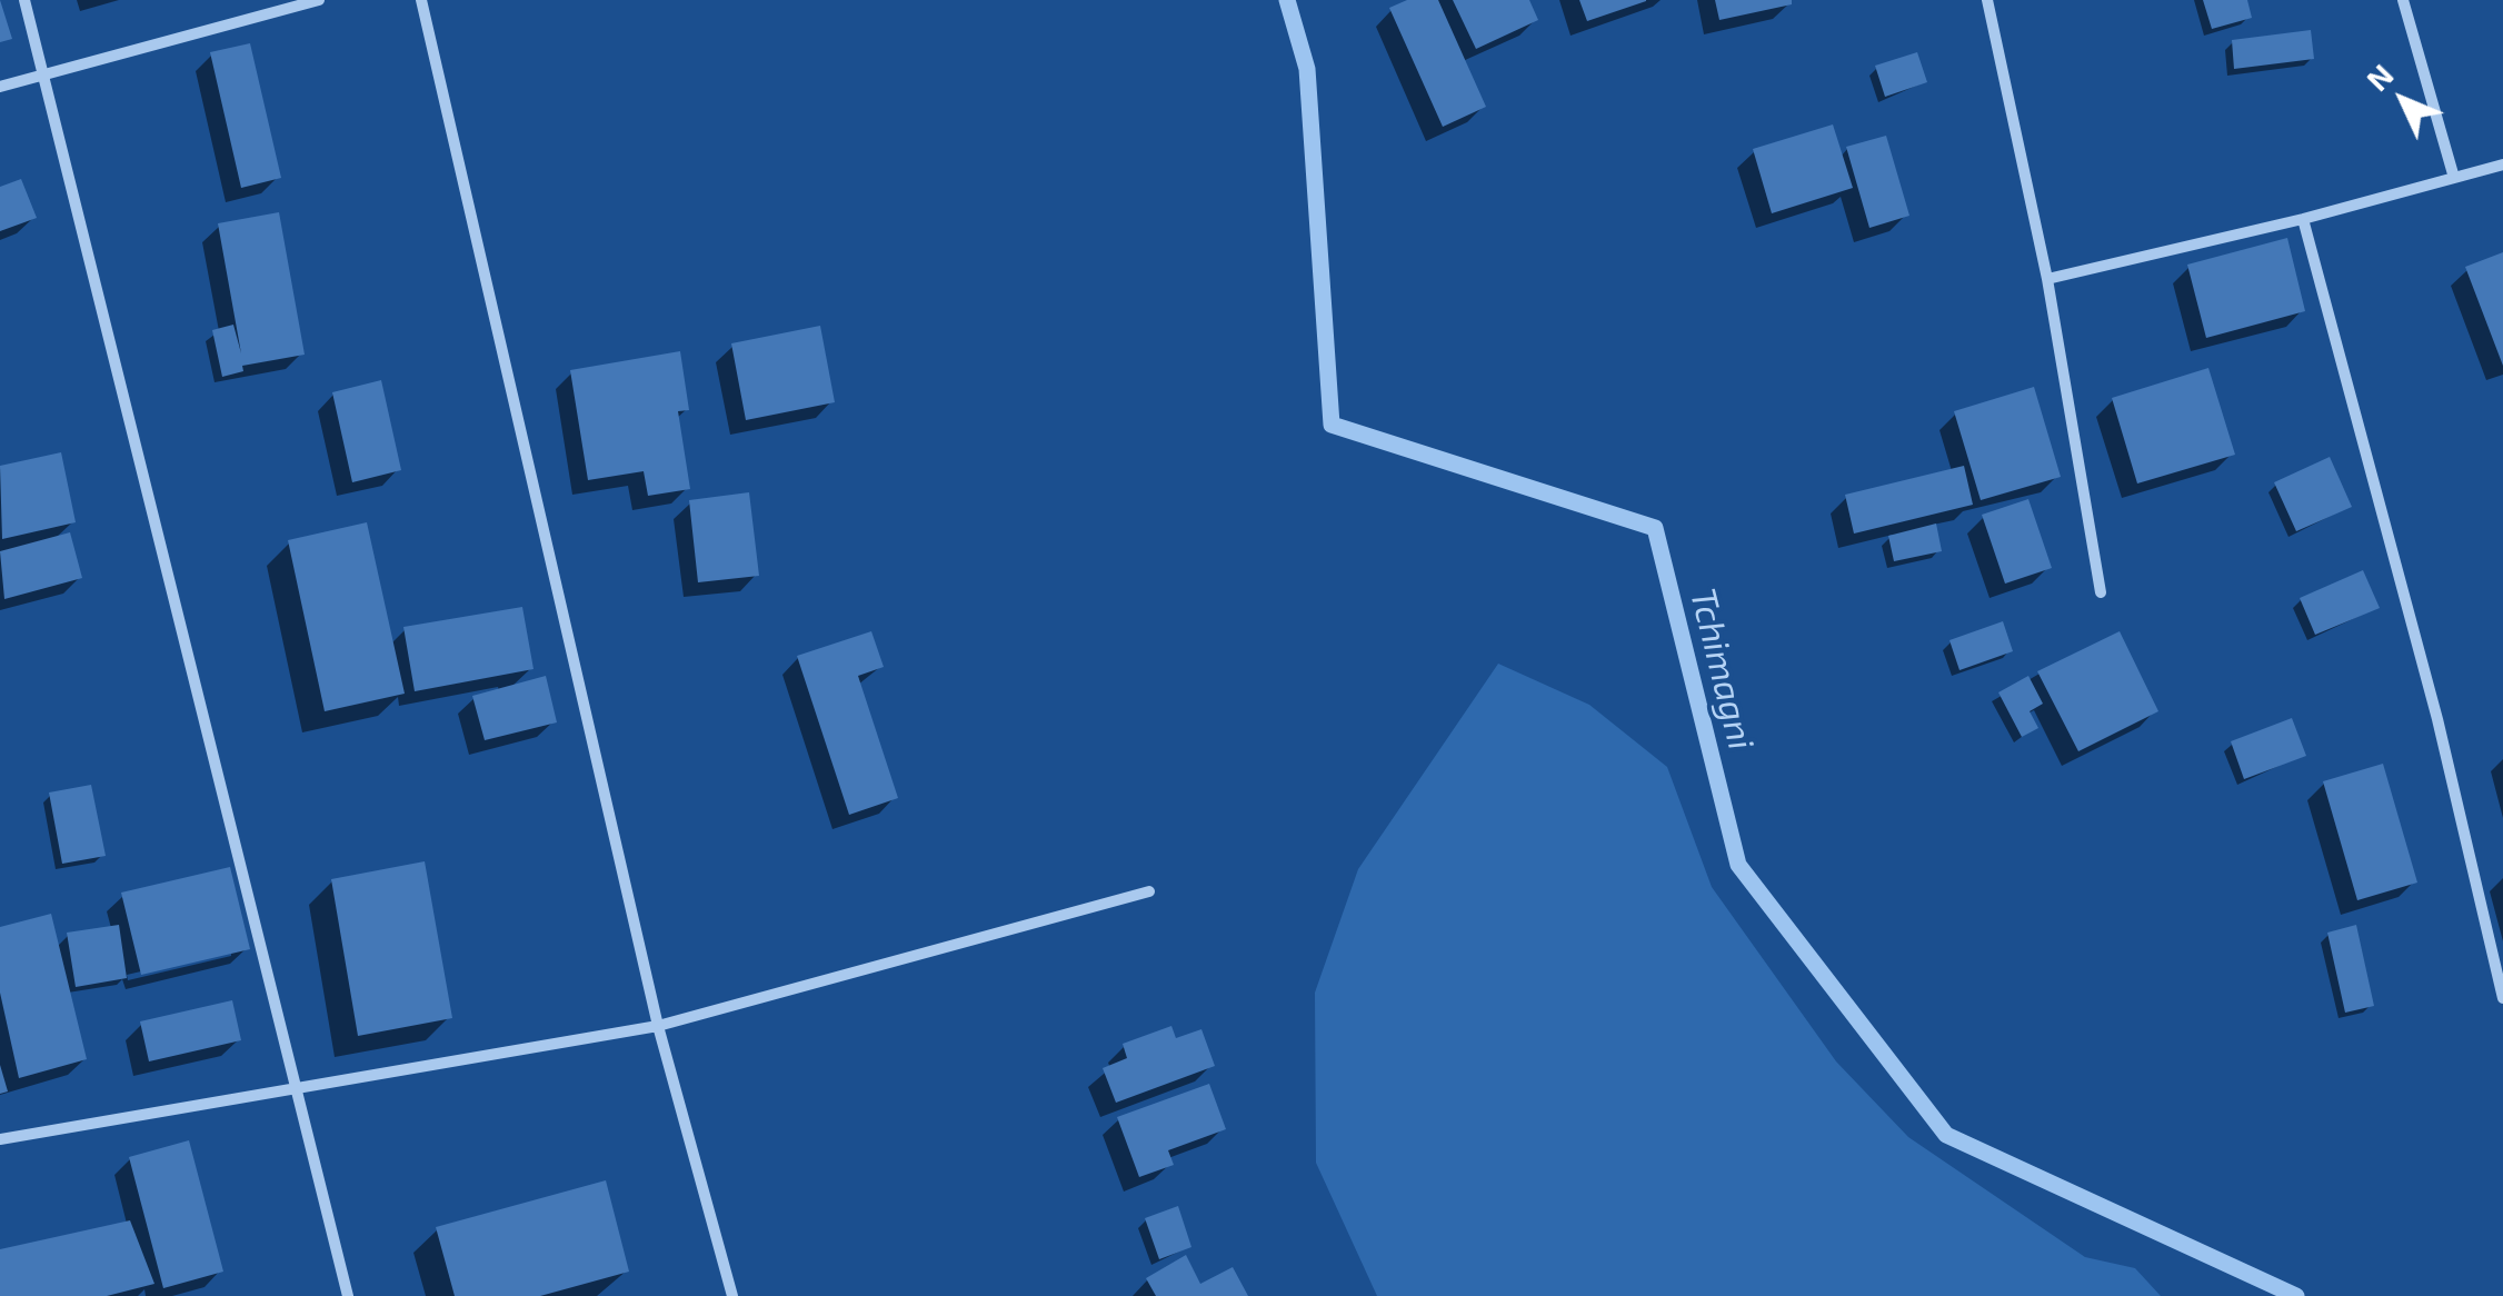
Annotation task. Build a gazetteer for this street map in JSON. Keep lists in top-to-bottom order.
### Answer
{
  "water": ["Tchimagni"],
  "north": "top left"
}
